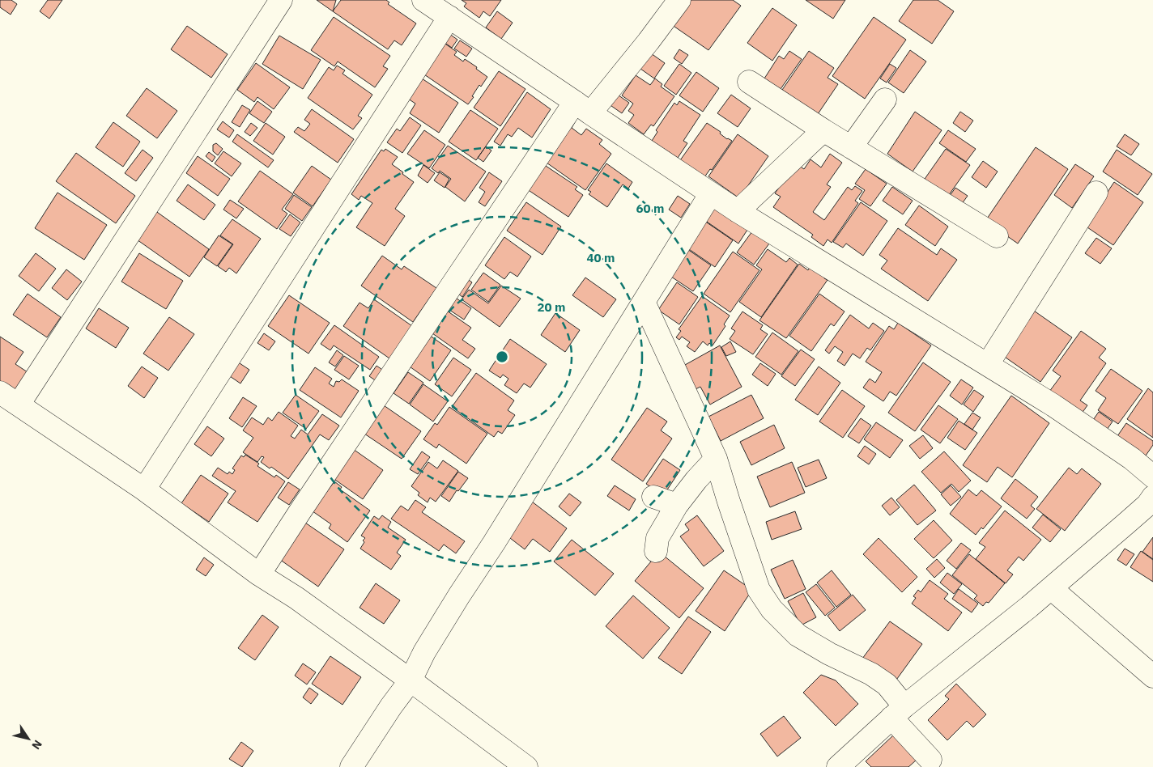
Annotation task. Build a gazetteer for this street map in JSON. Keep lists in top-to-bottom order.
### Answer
{
  "north": "bottom right",
  "rings": ["60 m", "40 m", "20 m"]
}
